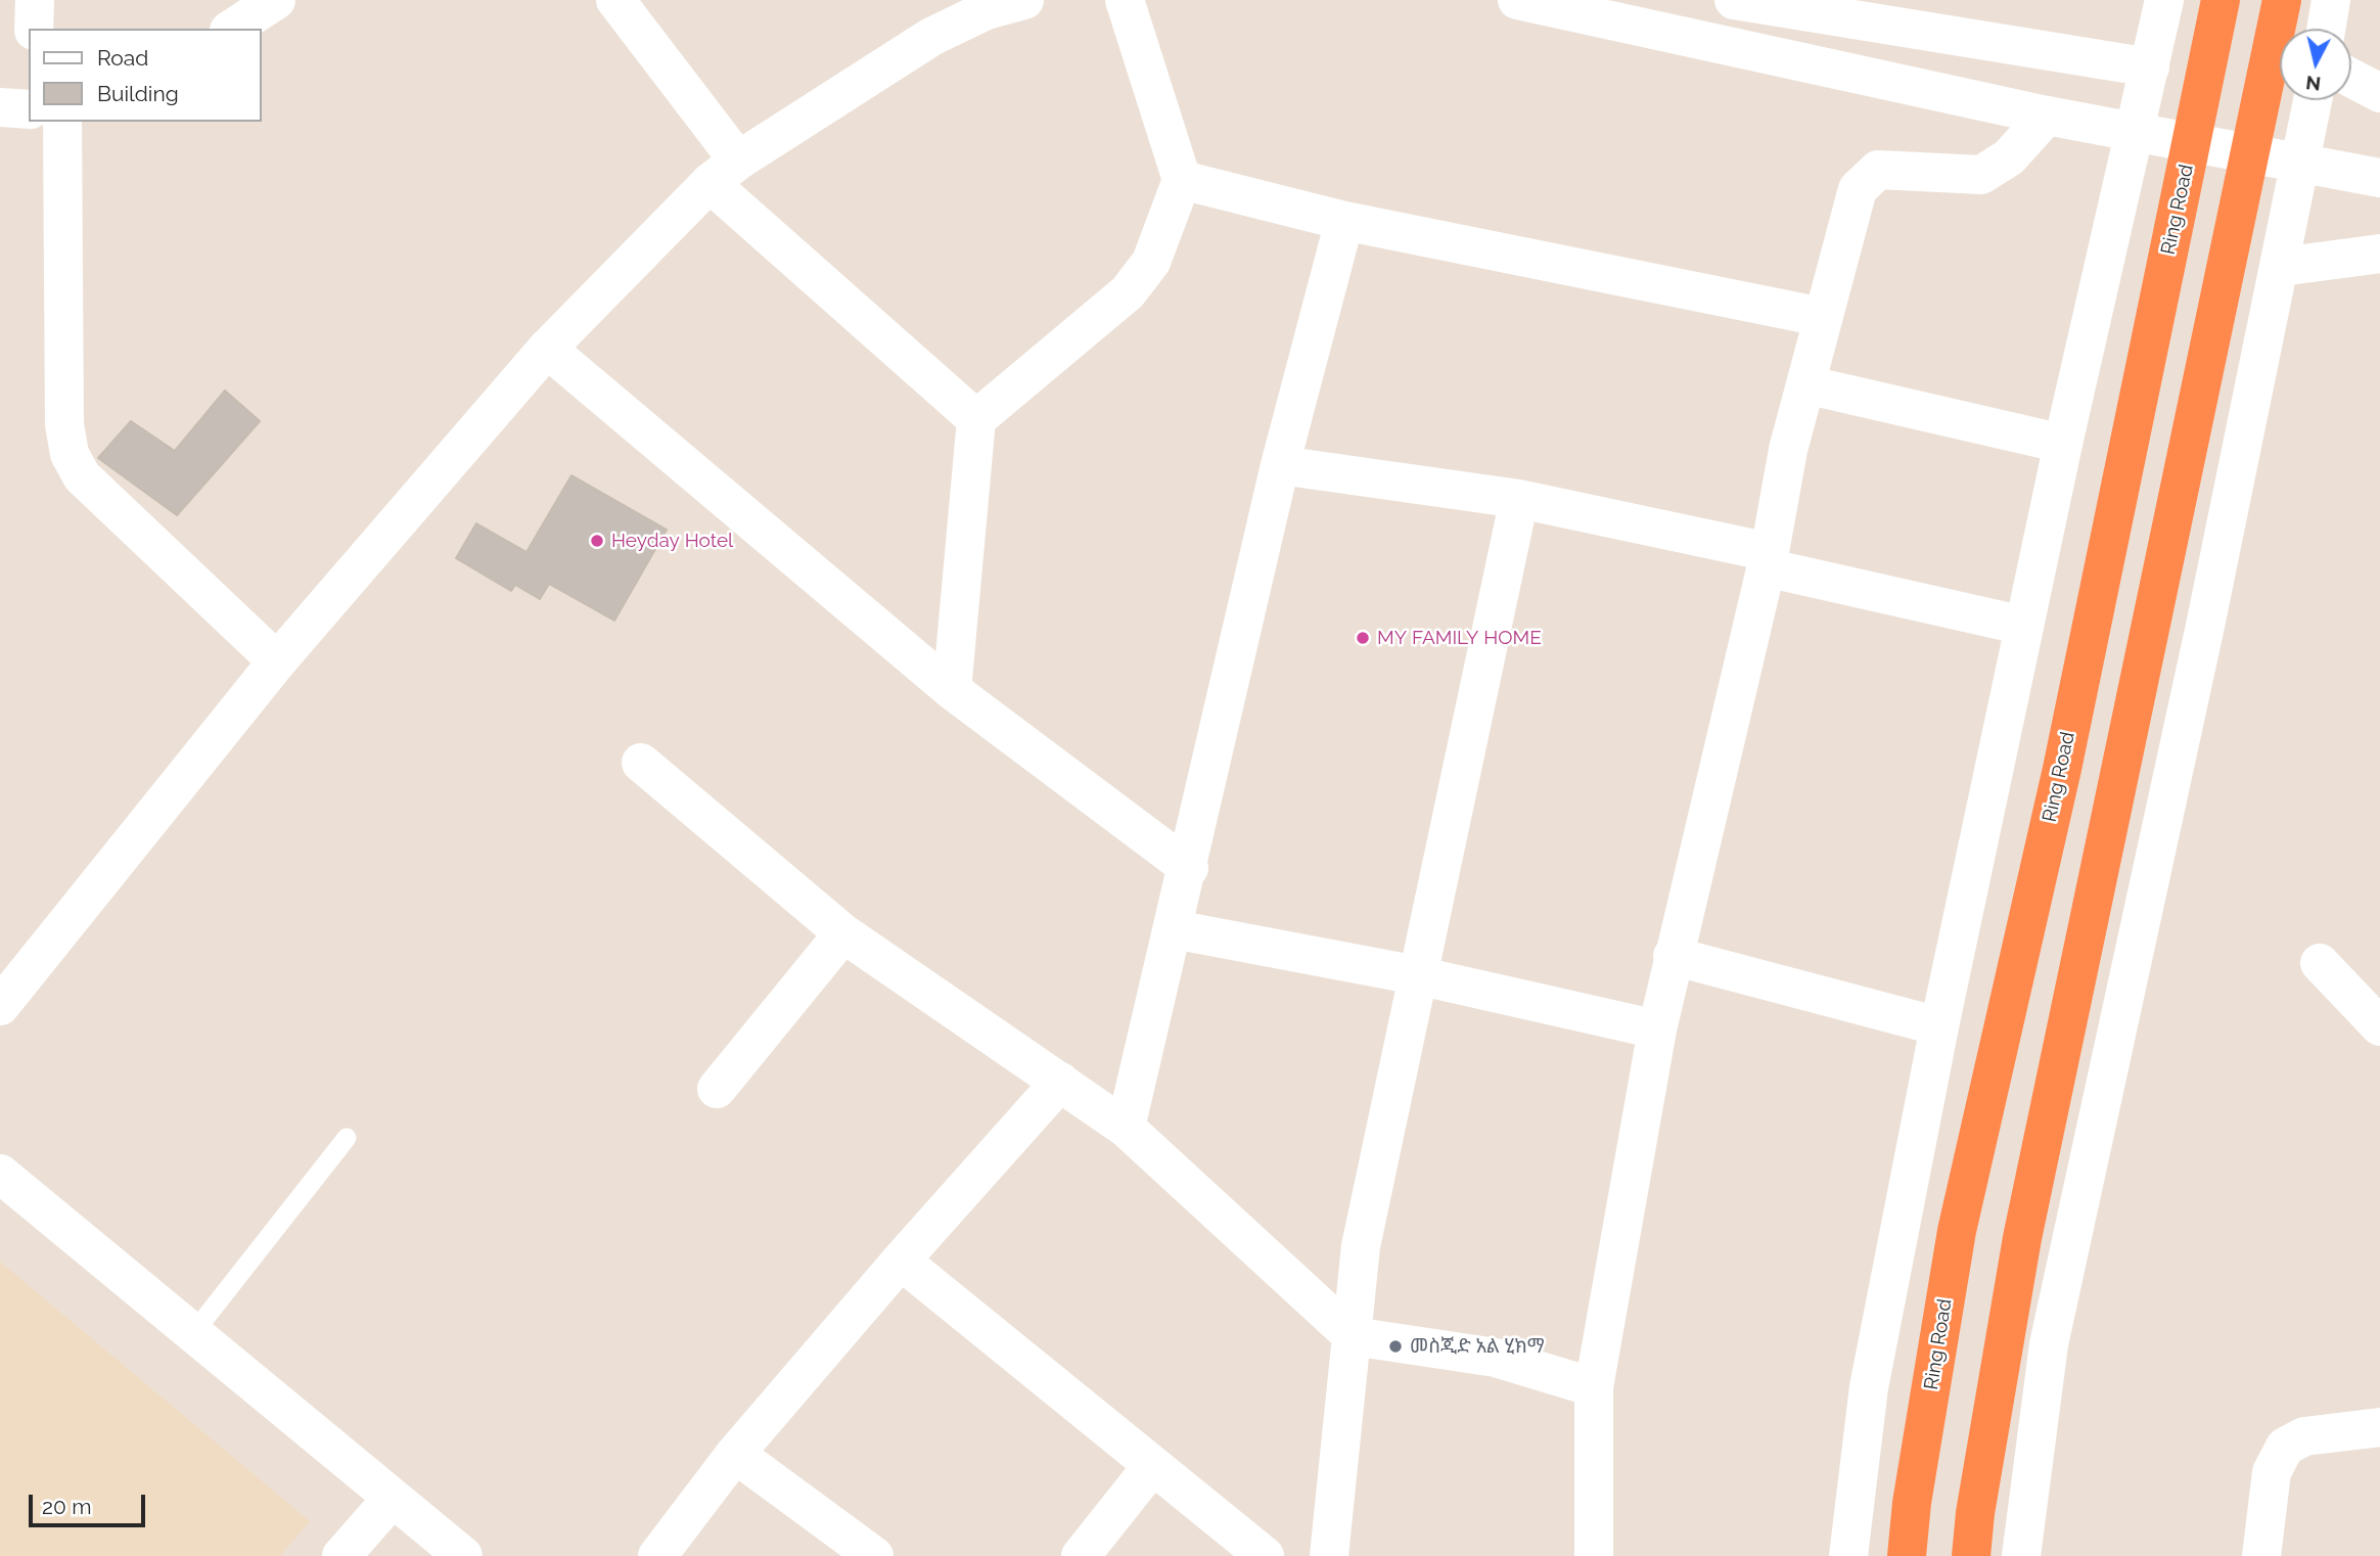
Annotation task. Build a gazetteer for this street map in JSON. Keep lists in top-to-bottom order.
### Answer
{
  "streets": {
    "highway": ["Ring Road"]
  },
  "places": ["Heyday Hotel", "MY FAMILY HOME", "መስጂድ አል ሂክማ"],
  "legend": ["Road", "Building"],
  "scale_bar": "20 m",
  "north": "bottom"
}
